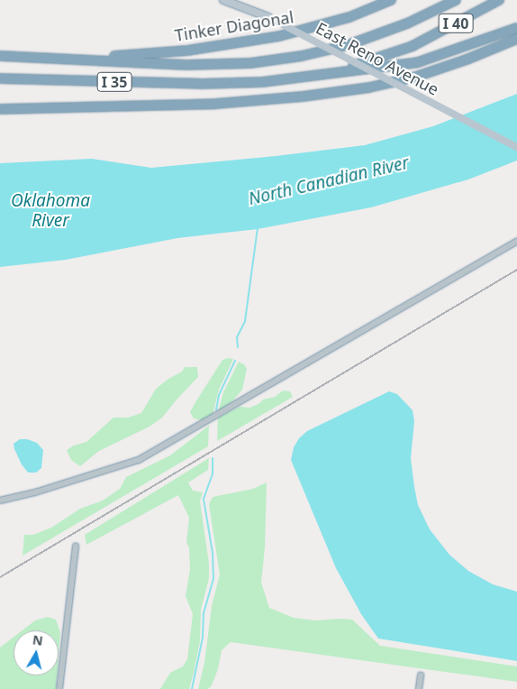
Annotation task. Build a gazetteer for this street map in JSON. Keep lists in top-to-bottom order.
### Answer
{
  "streets": {
    "highway": ["I 40", "Tinker Diagonal", "I 35"],
    "main road": ["East Reno Avenue"]
  },
  "crossings": [
    ["I 40", "I 35"],
    ["Tinker Diagonal", "I 35"]
  ],
  "water": ["North Canadian River", "Oklahoma River"],
  "north": "top"
}
